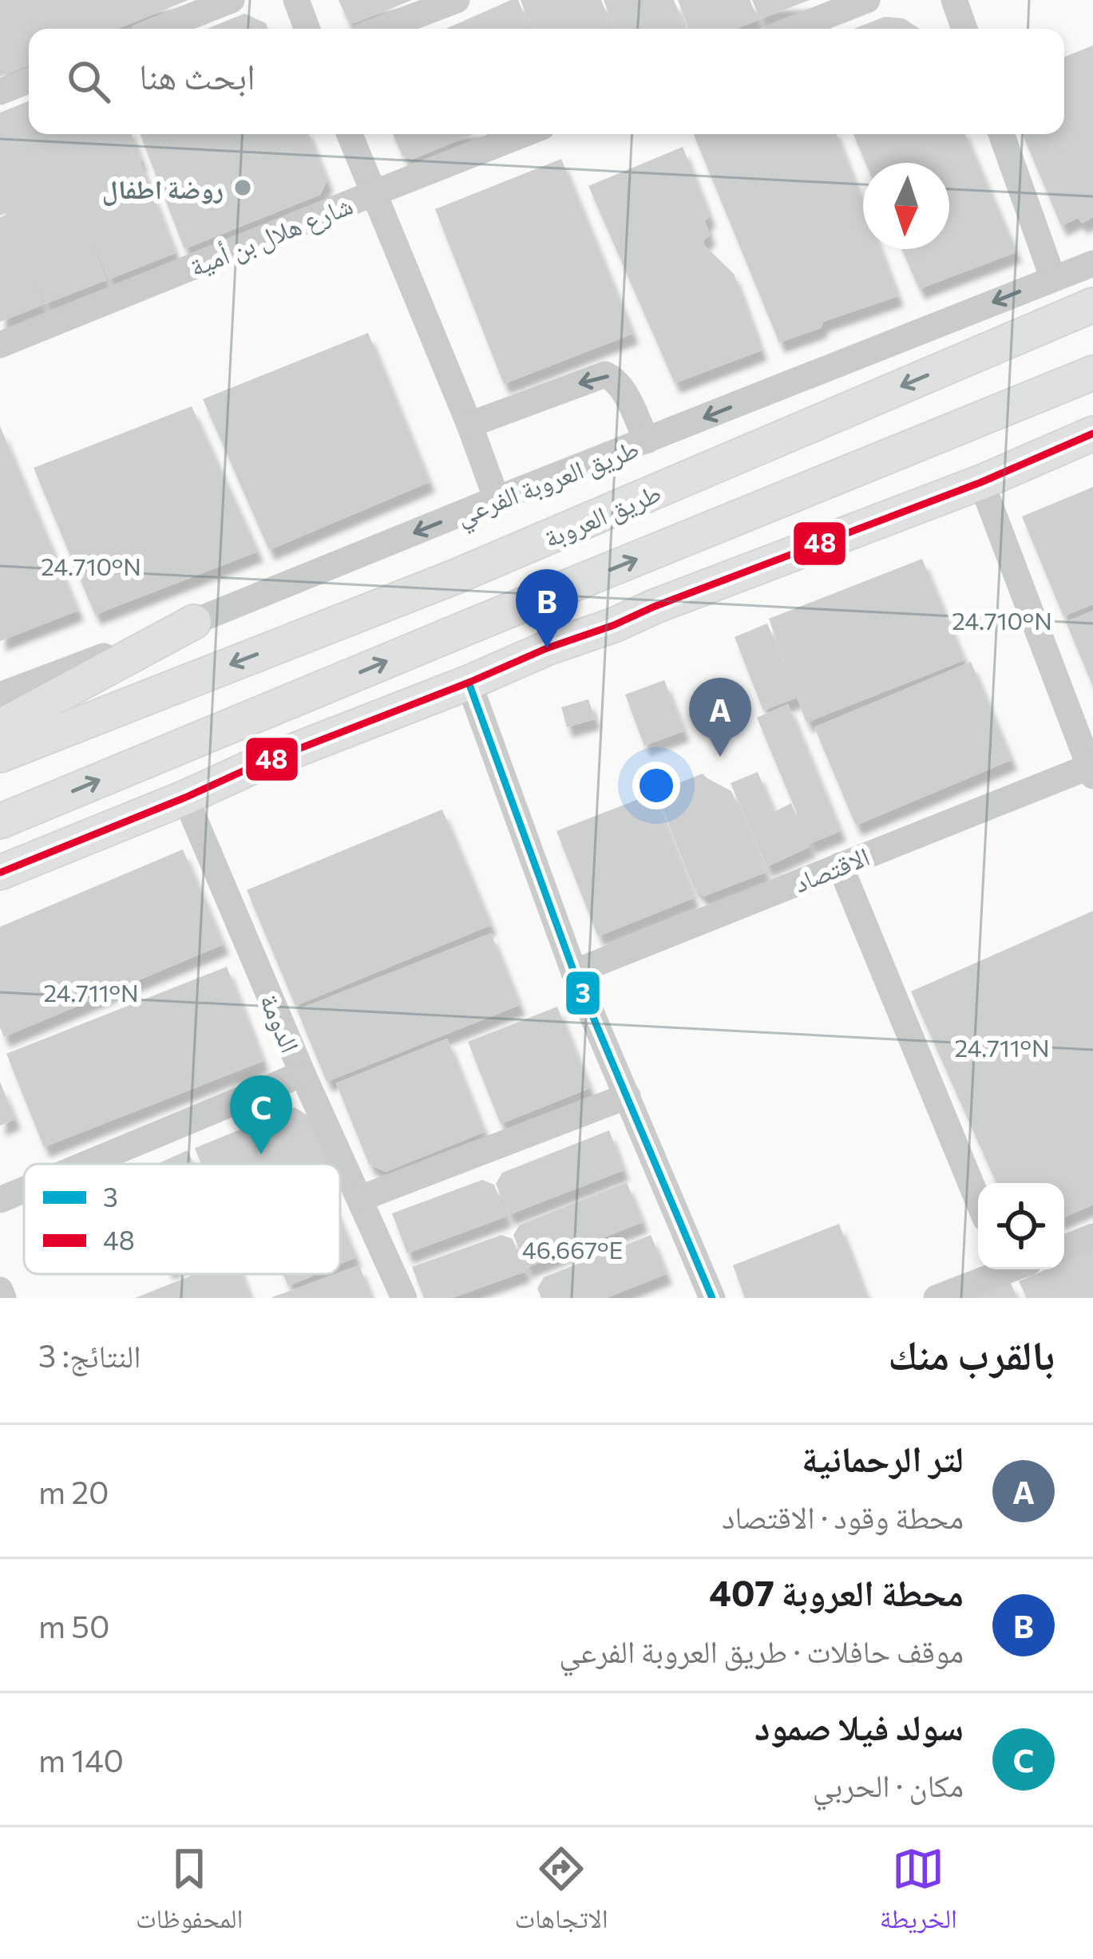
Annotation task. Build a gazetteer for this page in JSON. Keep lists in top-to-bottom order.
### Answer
{
  "streets": {
    "main road": ["طريق العروبة"],
    "street": [
      "شارع هلال بن أمية",
      "طريق العروبة الفرعي",
      "الاقتصاد",
      "الدومة"
    ]
  },
  "one_way": ["طريق العروبة الفرعي"],
  "places": ["روضة اطفال"],
  "lines": ["transit line 48", "transit line 3"],
  "legend": ["3", "48"],
  "north": "bottom",
  "page": {
    "search": "ابحث هنا",
    "pins": ["B", "A", "C"],
    "heading": ["بالقرب منك", "النتائج: 3"],
    "list": [
      {
        "mark": "A",
        "name": "لتر الرحمانية",
        "note": "محطة وقود · الاقتصاد",
        "value": "20 m"
      },
      {
        "mark": "B",
        "name": "محطة العروبة 407",
        "note": "موقف حافلات · طريق العروبة الفرعي",
        "value": "50 m"
      },
      {
        "mark": "C",
        "name": "سولد فيلا صمود",
        "note": "مكان · الحربي",
        "value": "140 m"
      }
    ],
    "nav": ["الخريطة", "الاتجاهات", "المحفوظات"]
  },
  "coordinates": ["24.710°N", "24.711°N", "46.667°E"]
}
